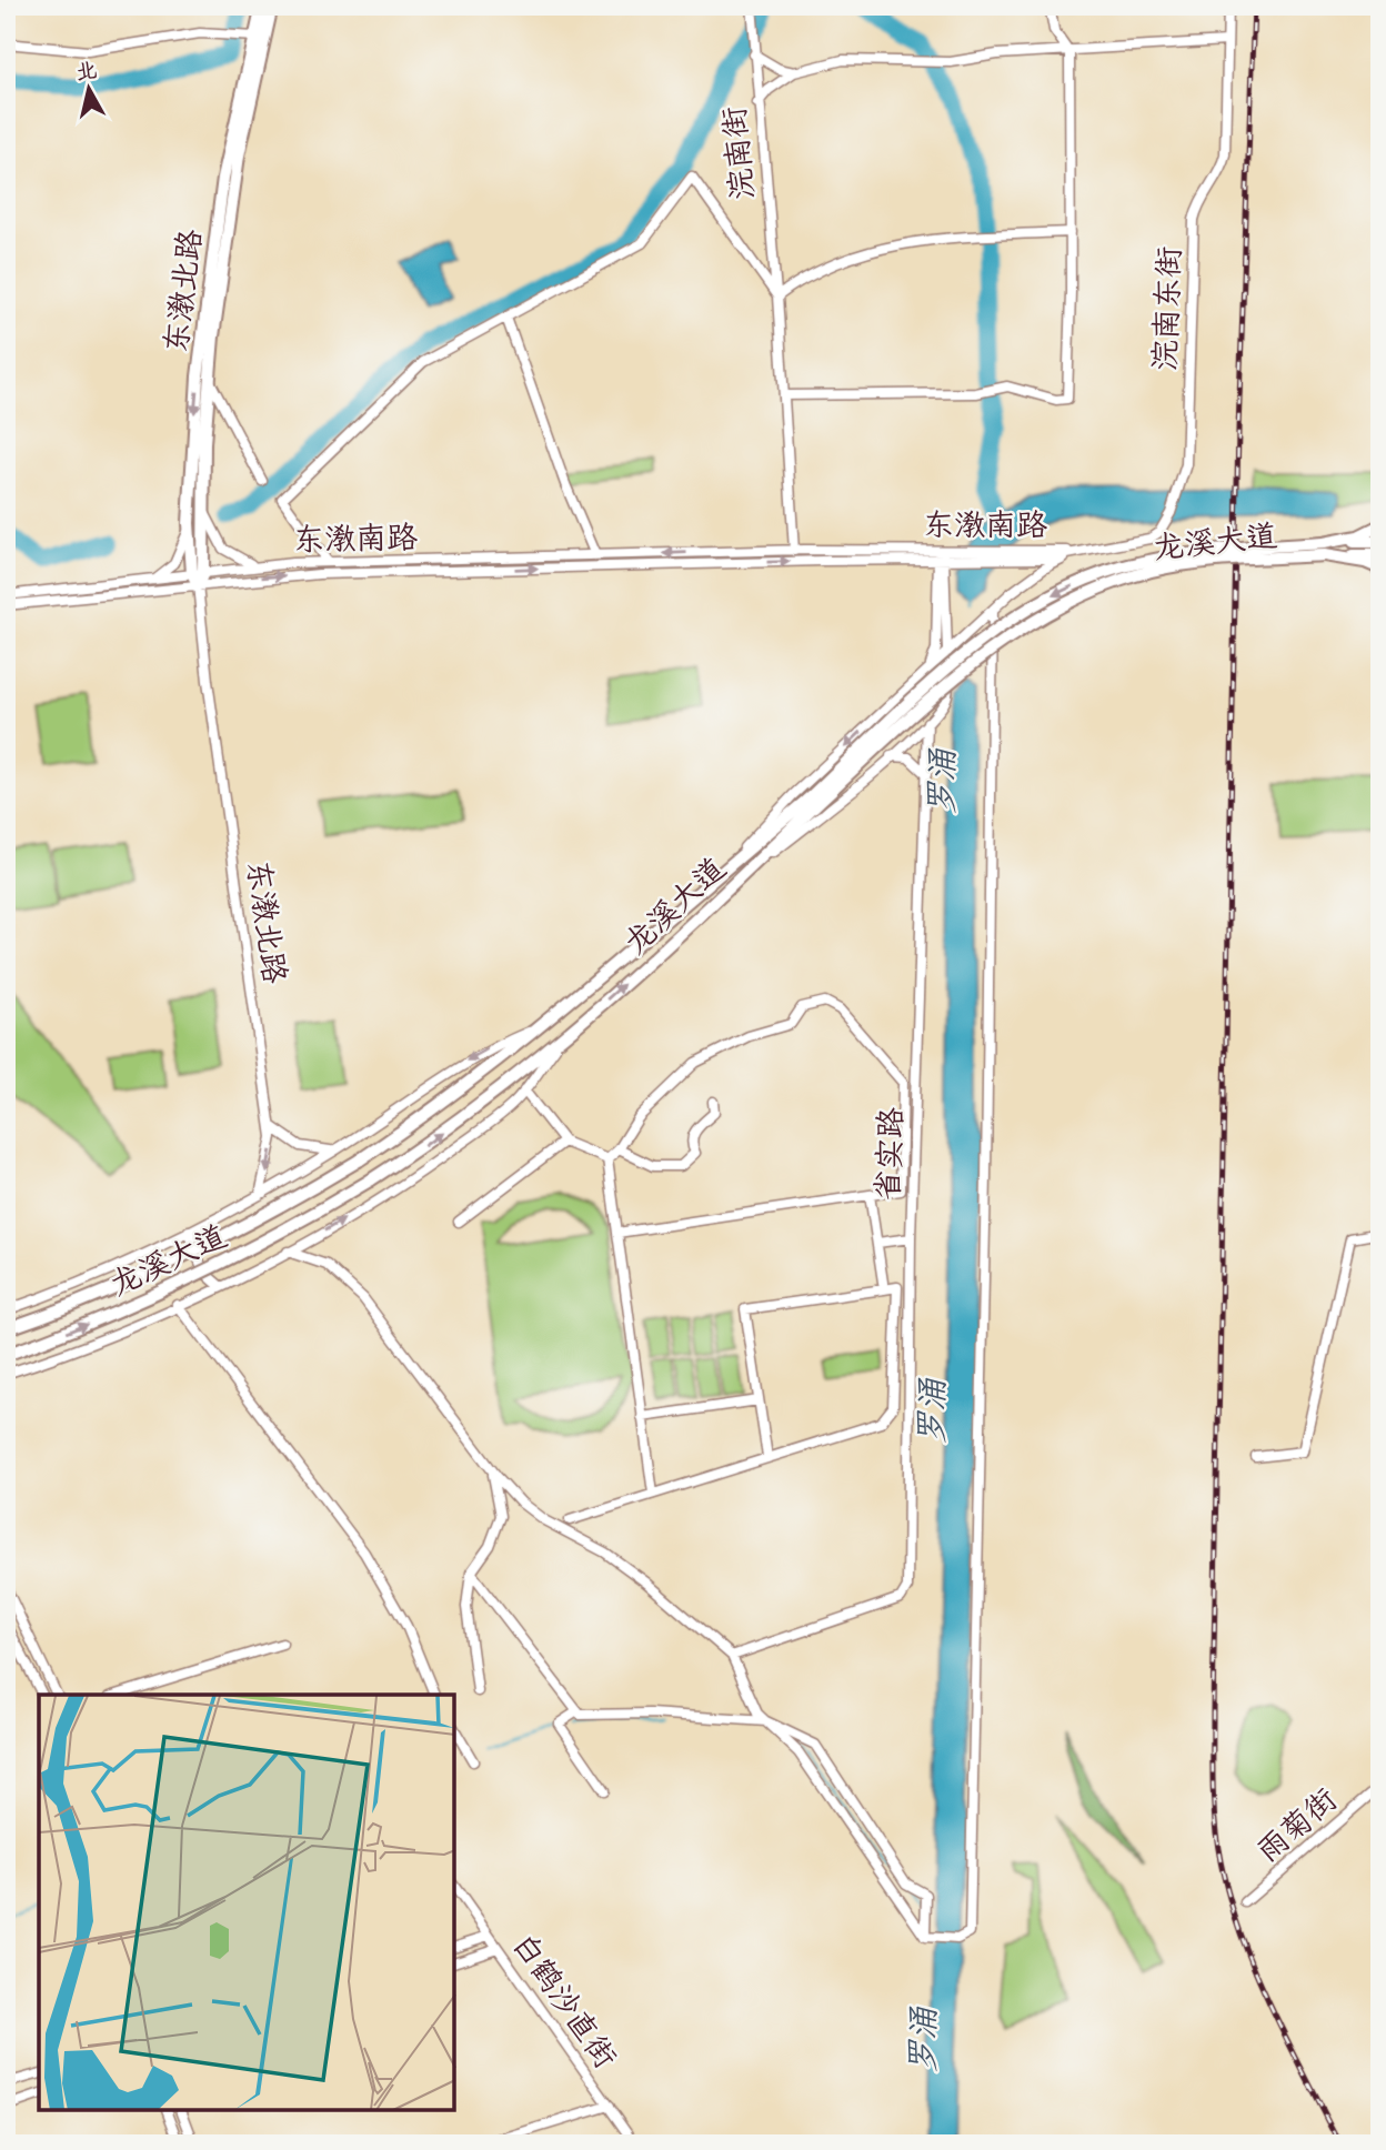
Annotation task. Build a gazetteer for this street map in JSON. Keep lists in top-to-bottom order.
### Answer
{
  "streets": {
    "main road": ["东漖北路", "龙溪大道"],
    "street": [
      "浣南街",
      "浣南东街",
      "东漖南路",
      "省实路",
      "雨菊街",
      "白鹤沙直街"
    ]
  },
  "crossings": [
    ["浣南街", "东漖南路"],
    ["东漖北路", "东漖南路"],
    ["浣南东街", "东漖南路"]
  ],
  "water": ["罗涌"],
  "north": "top"
}
